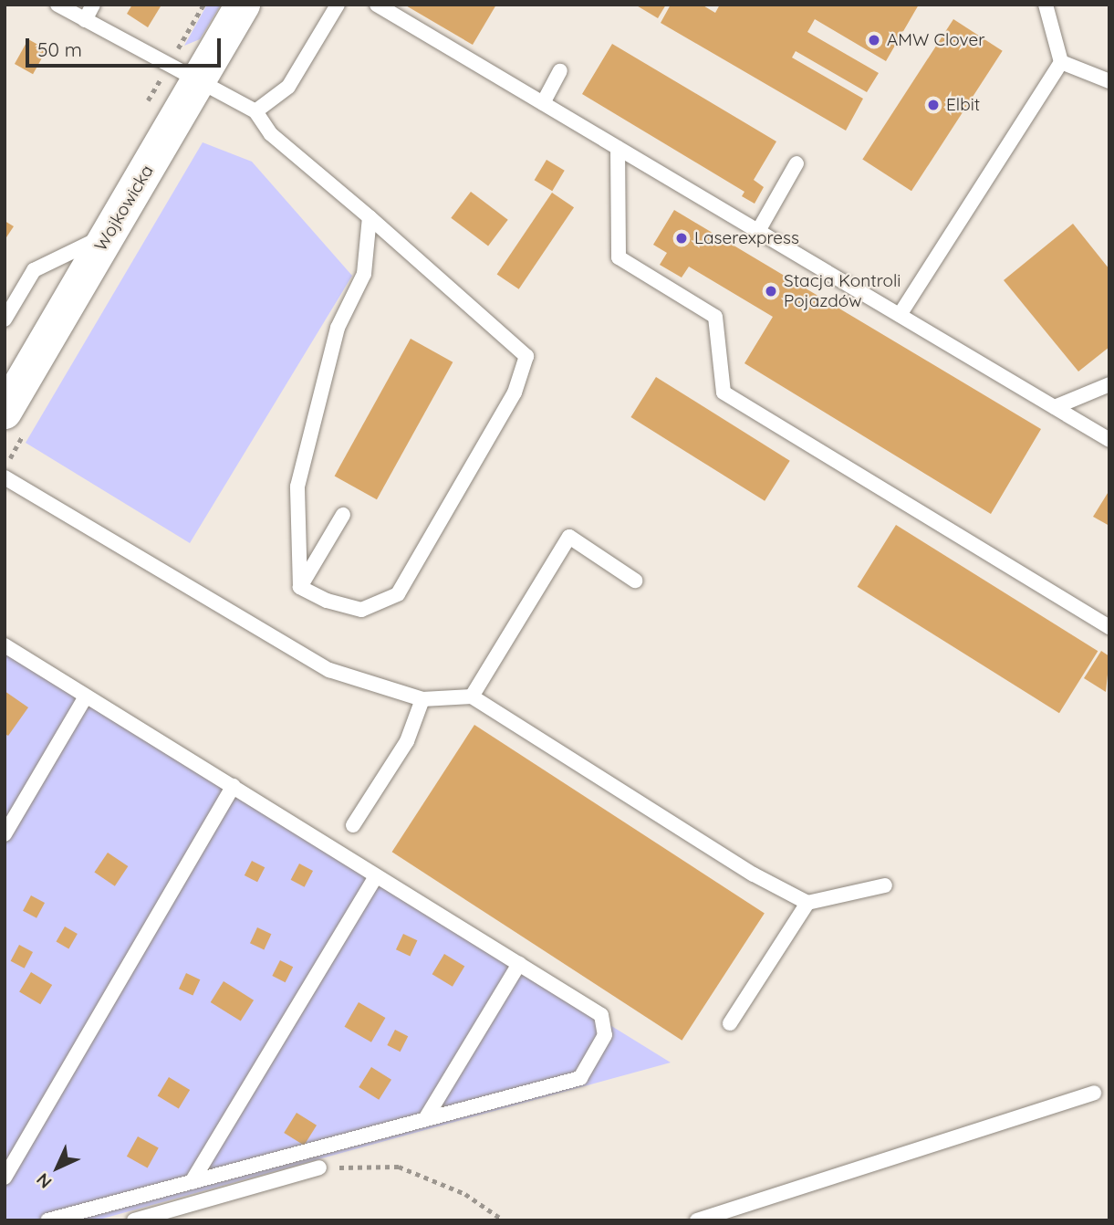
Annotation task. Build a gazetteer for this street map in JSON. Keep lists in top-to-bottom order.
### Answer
{
  "streets": {
    "street": ["Wojkowicka"]
  },
  "places": [
    "AMW Clover",
    "Elbit",
    "Laserexpress",
    "Stacja Kontroli Pojazdów"
  ],
  "scale_bar": "50 m",
  "north": "bottom left"
}
